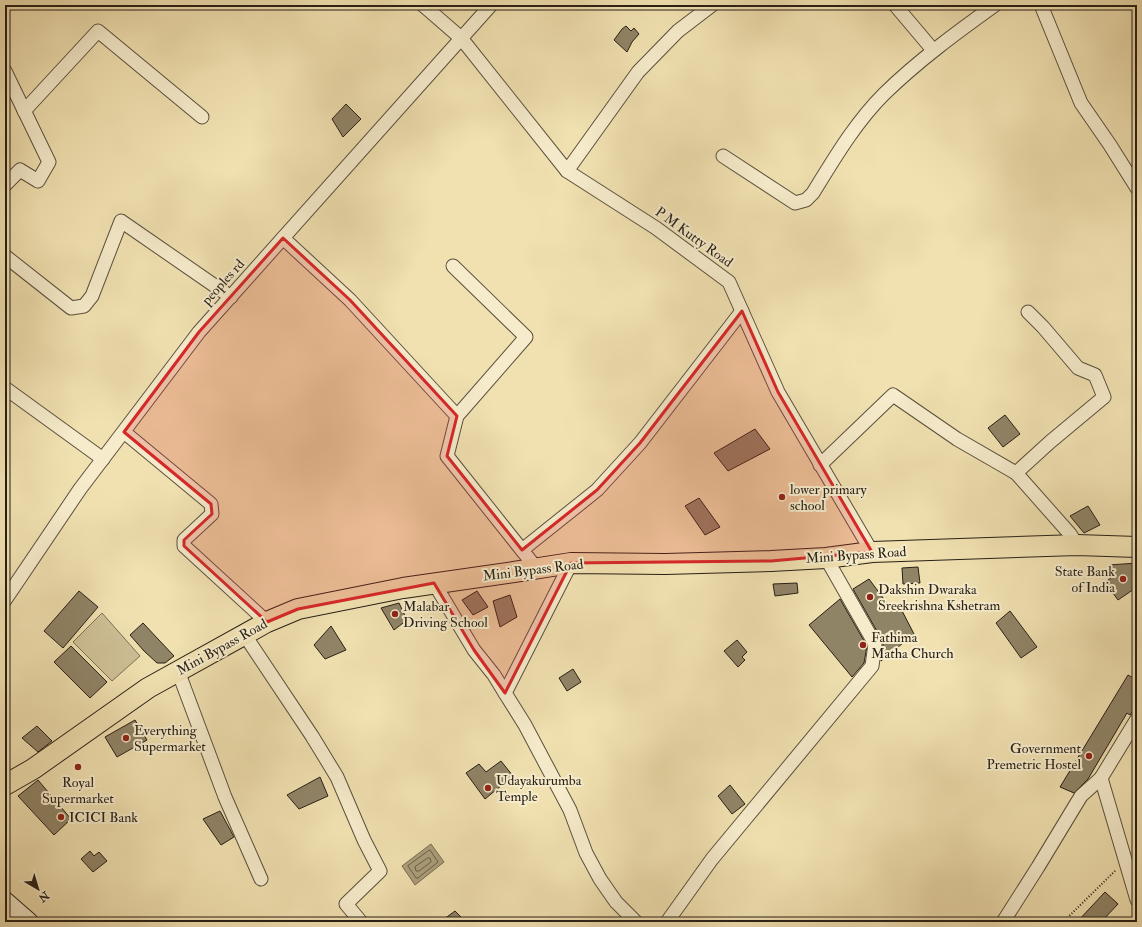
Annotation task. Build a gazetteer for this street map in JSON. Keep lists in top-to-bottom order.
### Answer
{
  "streets": {
    "main road": ["Mini Bypass Road"],
    "street": ["P M Kutty Road", "peoples rd"]
  },
  "crossings": [
    ["P M Kutty Road", "peoples rd"],
    ["P M Kutty Road", "Mini Bypass Road"]
  ],
  "places": [
    "lower primary school",
    "State Bank of India",
    "Dakshin Dwaraka Sreekrishna Kshetram",
    "Malabar Driving School",
    "Fathima Matha Church",
    "Everything Supermarket",
    "Government Premetric Hostel",
    "Royal Supermarket",
    "Udayakurumba Temple",
    "ICICI Bank"
  ],
  "north": "bottom right"
}
